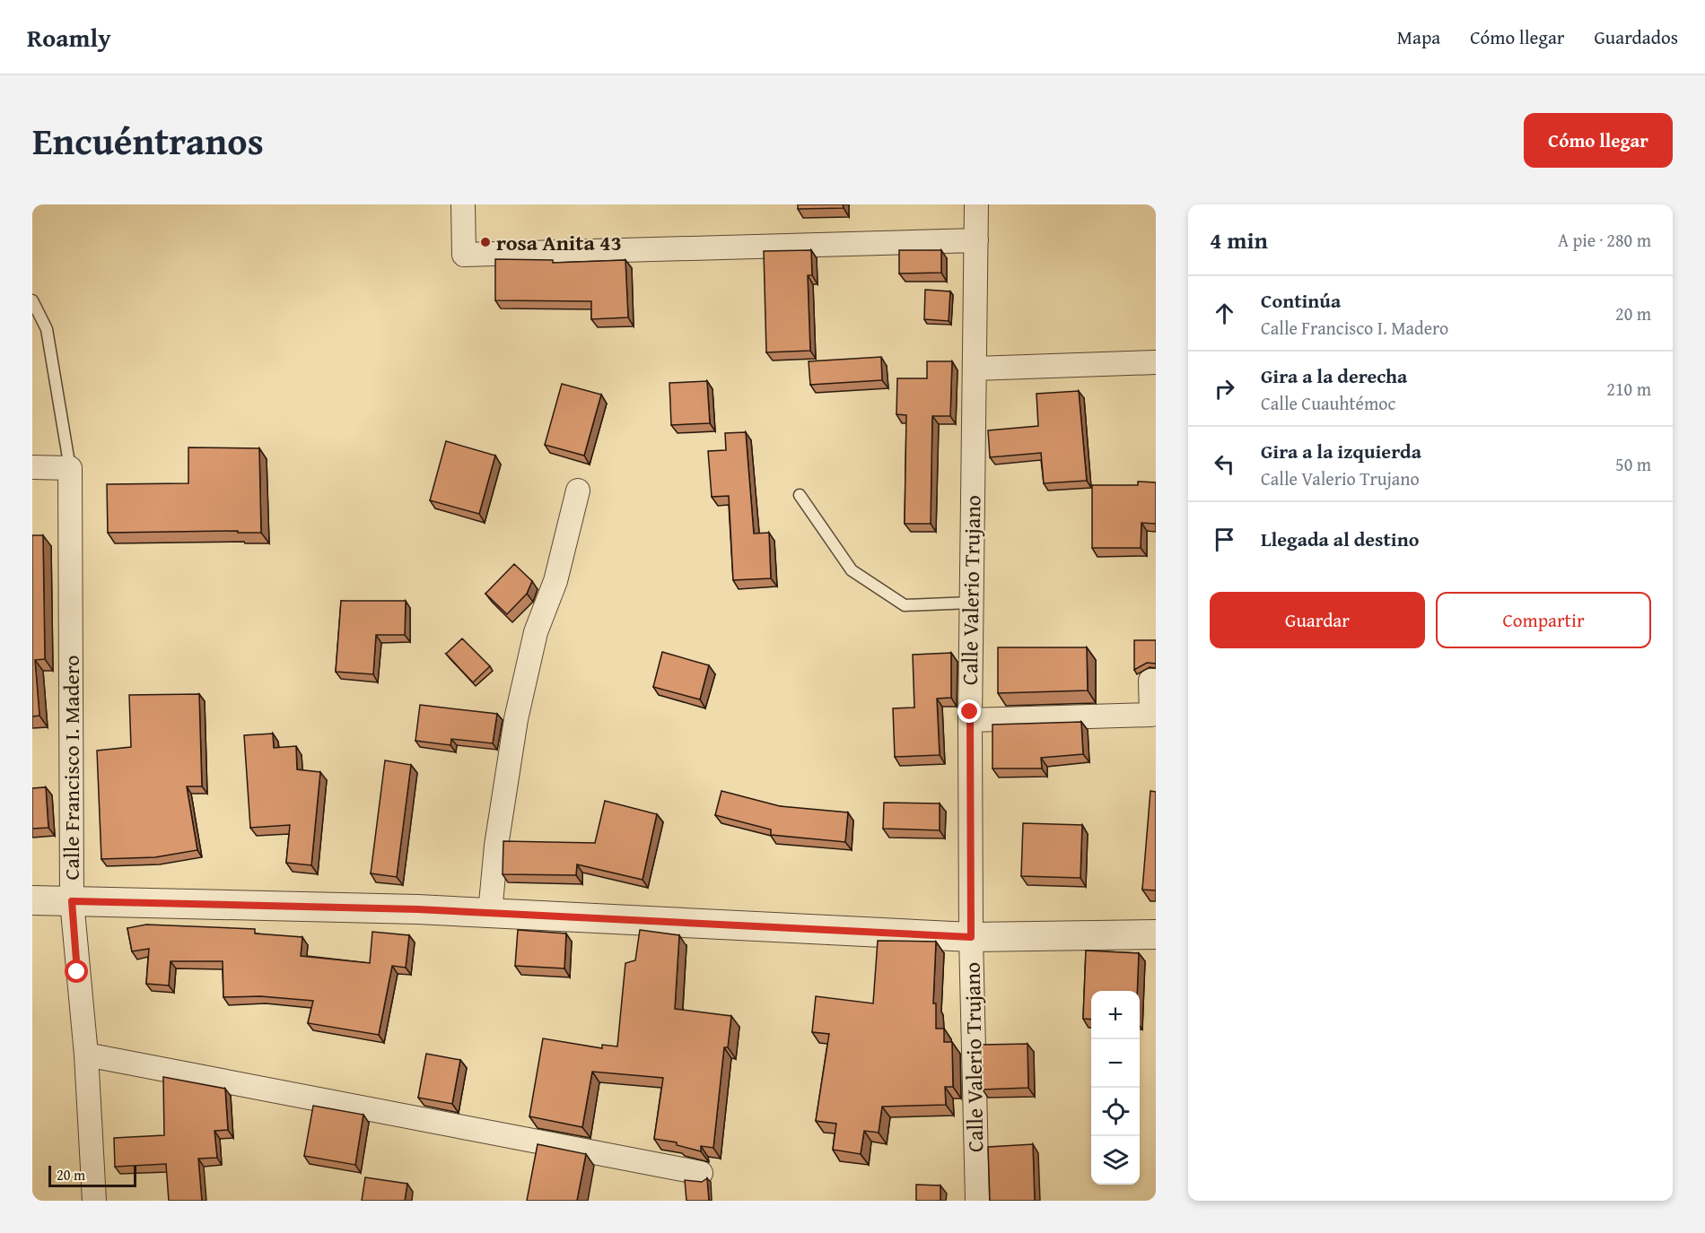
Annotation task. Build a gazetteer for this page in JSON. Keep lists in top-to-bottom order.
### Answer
{
  "streets": {
    "street": ["Calle Valerio Trujano", "Calle Francisco I. Madero"]
  },
  "places": ["rosa Anita 43"],
  "scale_bar": "20 m",
  "page": {
    "header": "Roamly",
    "nav": ["Mapa", "Cómo llegar", "Guardados"],
    "title": "Encuéntranos",
    "buttons": [
      "Cómo llegar",
      ["Guardar", "Compartir"]
    ],
    "heading": ["4 min", "A pie · 280 m"],
    "list": [
      ["Continúa", "Calle Francisco I. Madero", "20 m"],
      ["Gira a la derecha", "Calle Cuauhtémoc", "210 m"],
      ["Gira a la izquierda", "Calle Valerio Trujano", "50 m"],
      "Llegada al destino"
    ],
    "map_buttons": ["+", "−"],
    "scale": "20 m"
  }
}
